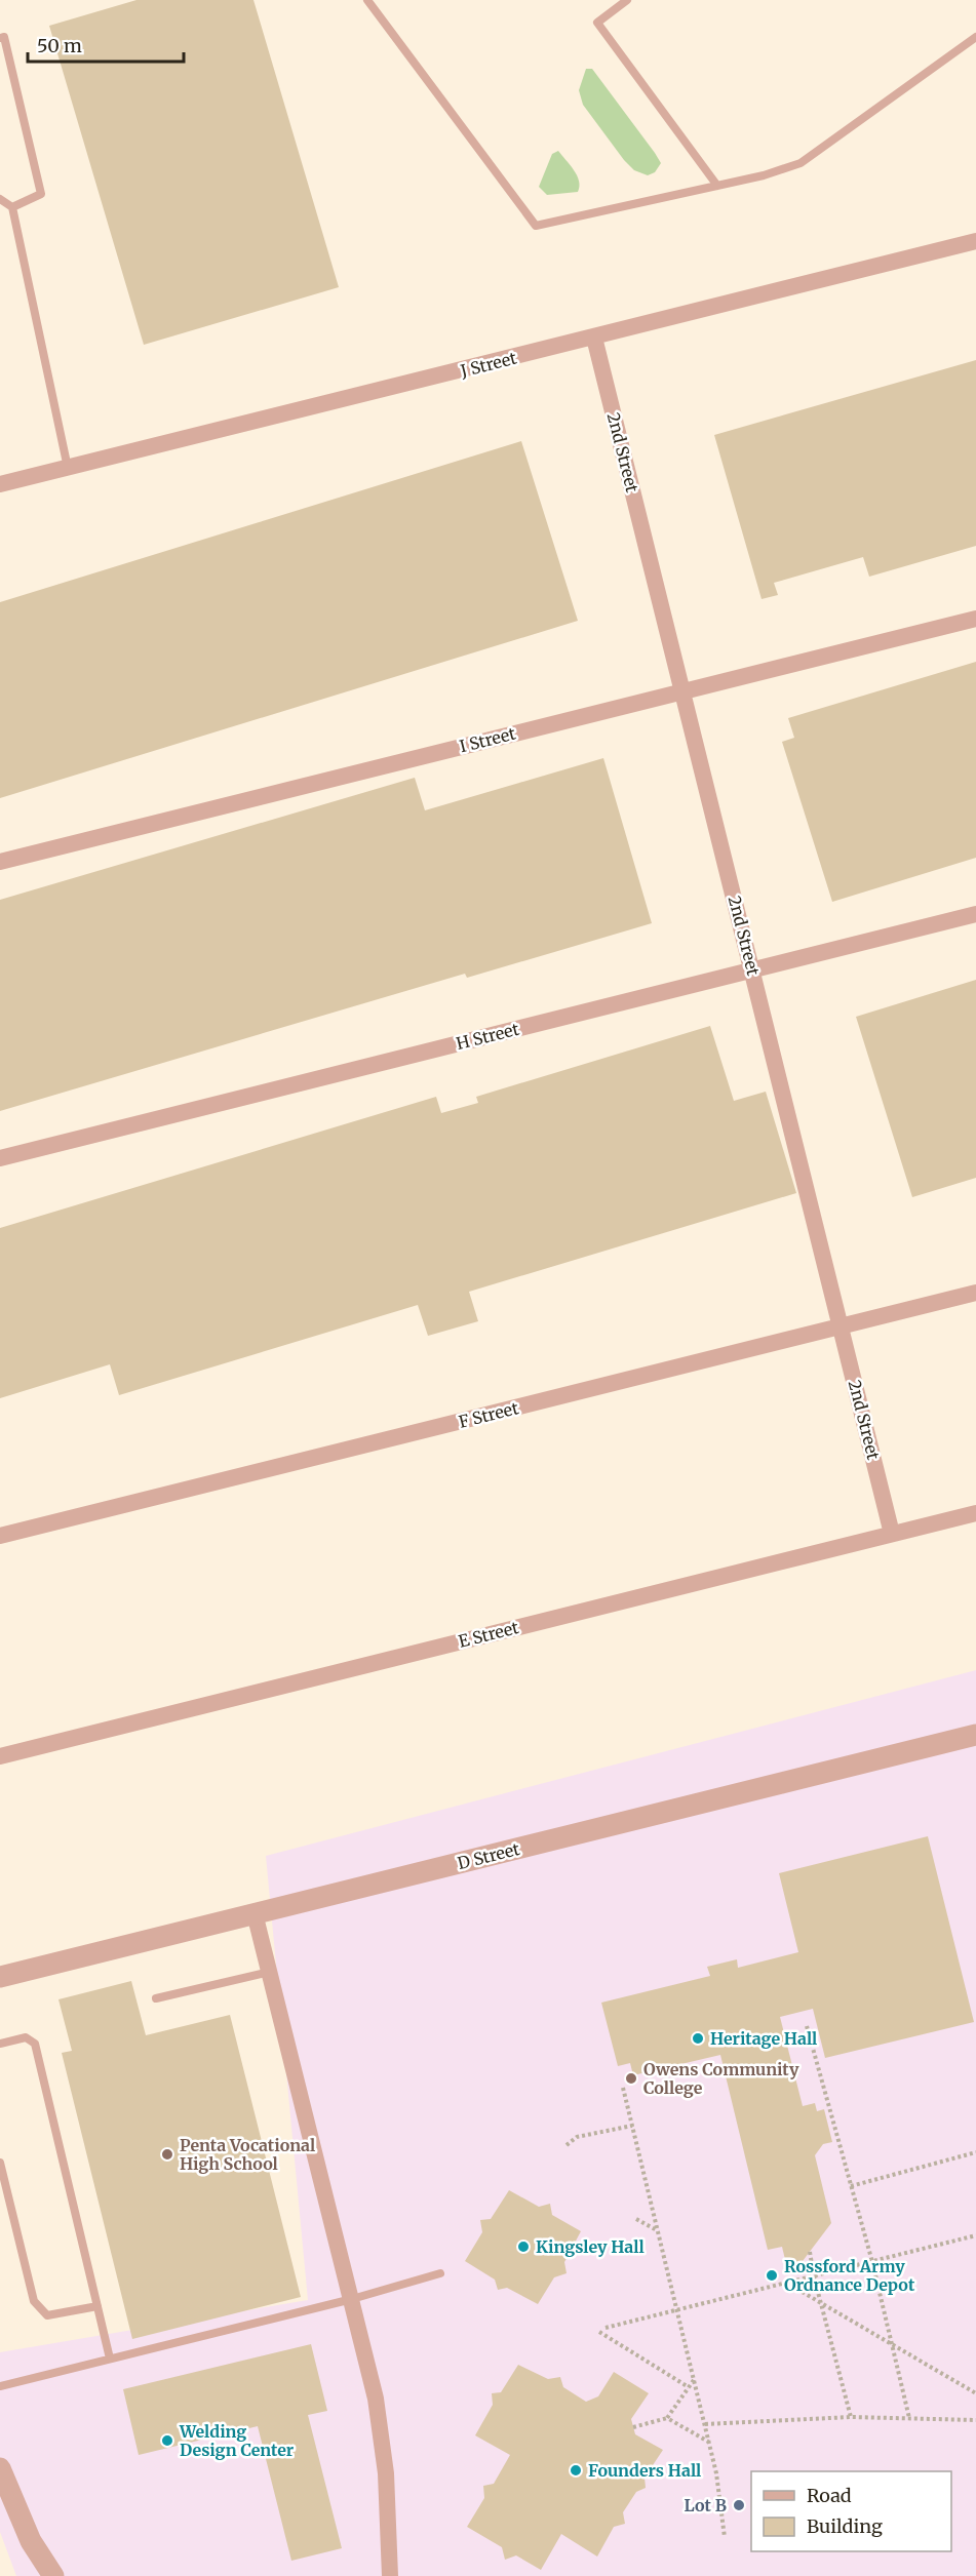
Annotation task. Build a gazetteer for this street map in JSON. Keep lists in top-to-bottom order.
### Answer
{
  "streets": {
    "street": [
      "J Street",
      "2nd Street",
      "I Street",
      "H Street",
      "F Street",
      "E Street",
      "D Street"
    ]
  },
  "crossings": [
    ["J Street", "2nd Street"],
    ["2nd Street", "I Street"],
    ["2nd Street", "H Street"],
    ["2nd Street", "F Street"],
    ["2nd Street", "E Street"]
  ],
  "places": [
    "Heritage Hall",
    "Owens Community College",
    "Penta Vocational High School",
    "Kingsley Hall",
    "Rossford Army Ordnance Depot",
    "Welding Design Center",
    "Founders Hall",
    "Lot B"
  ],
  "legend": ["Road", "Building"],
  "scale_bar": "50 m"
}
